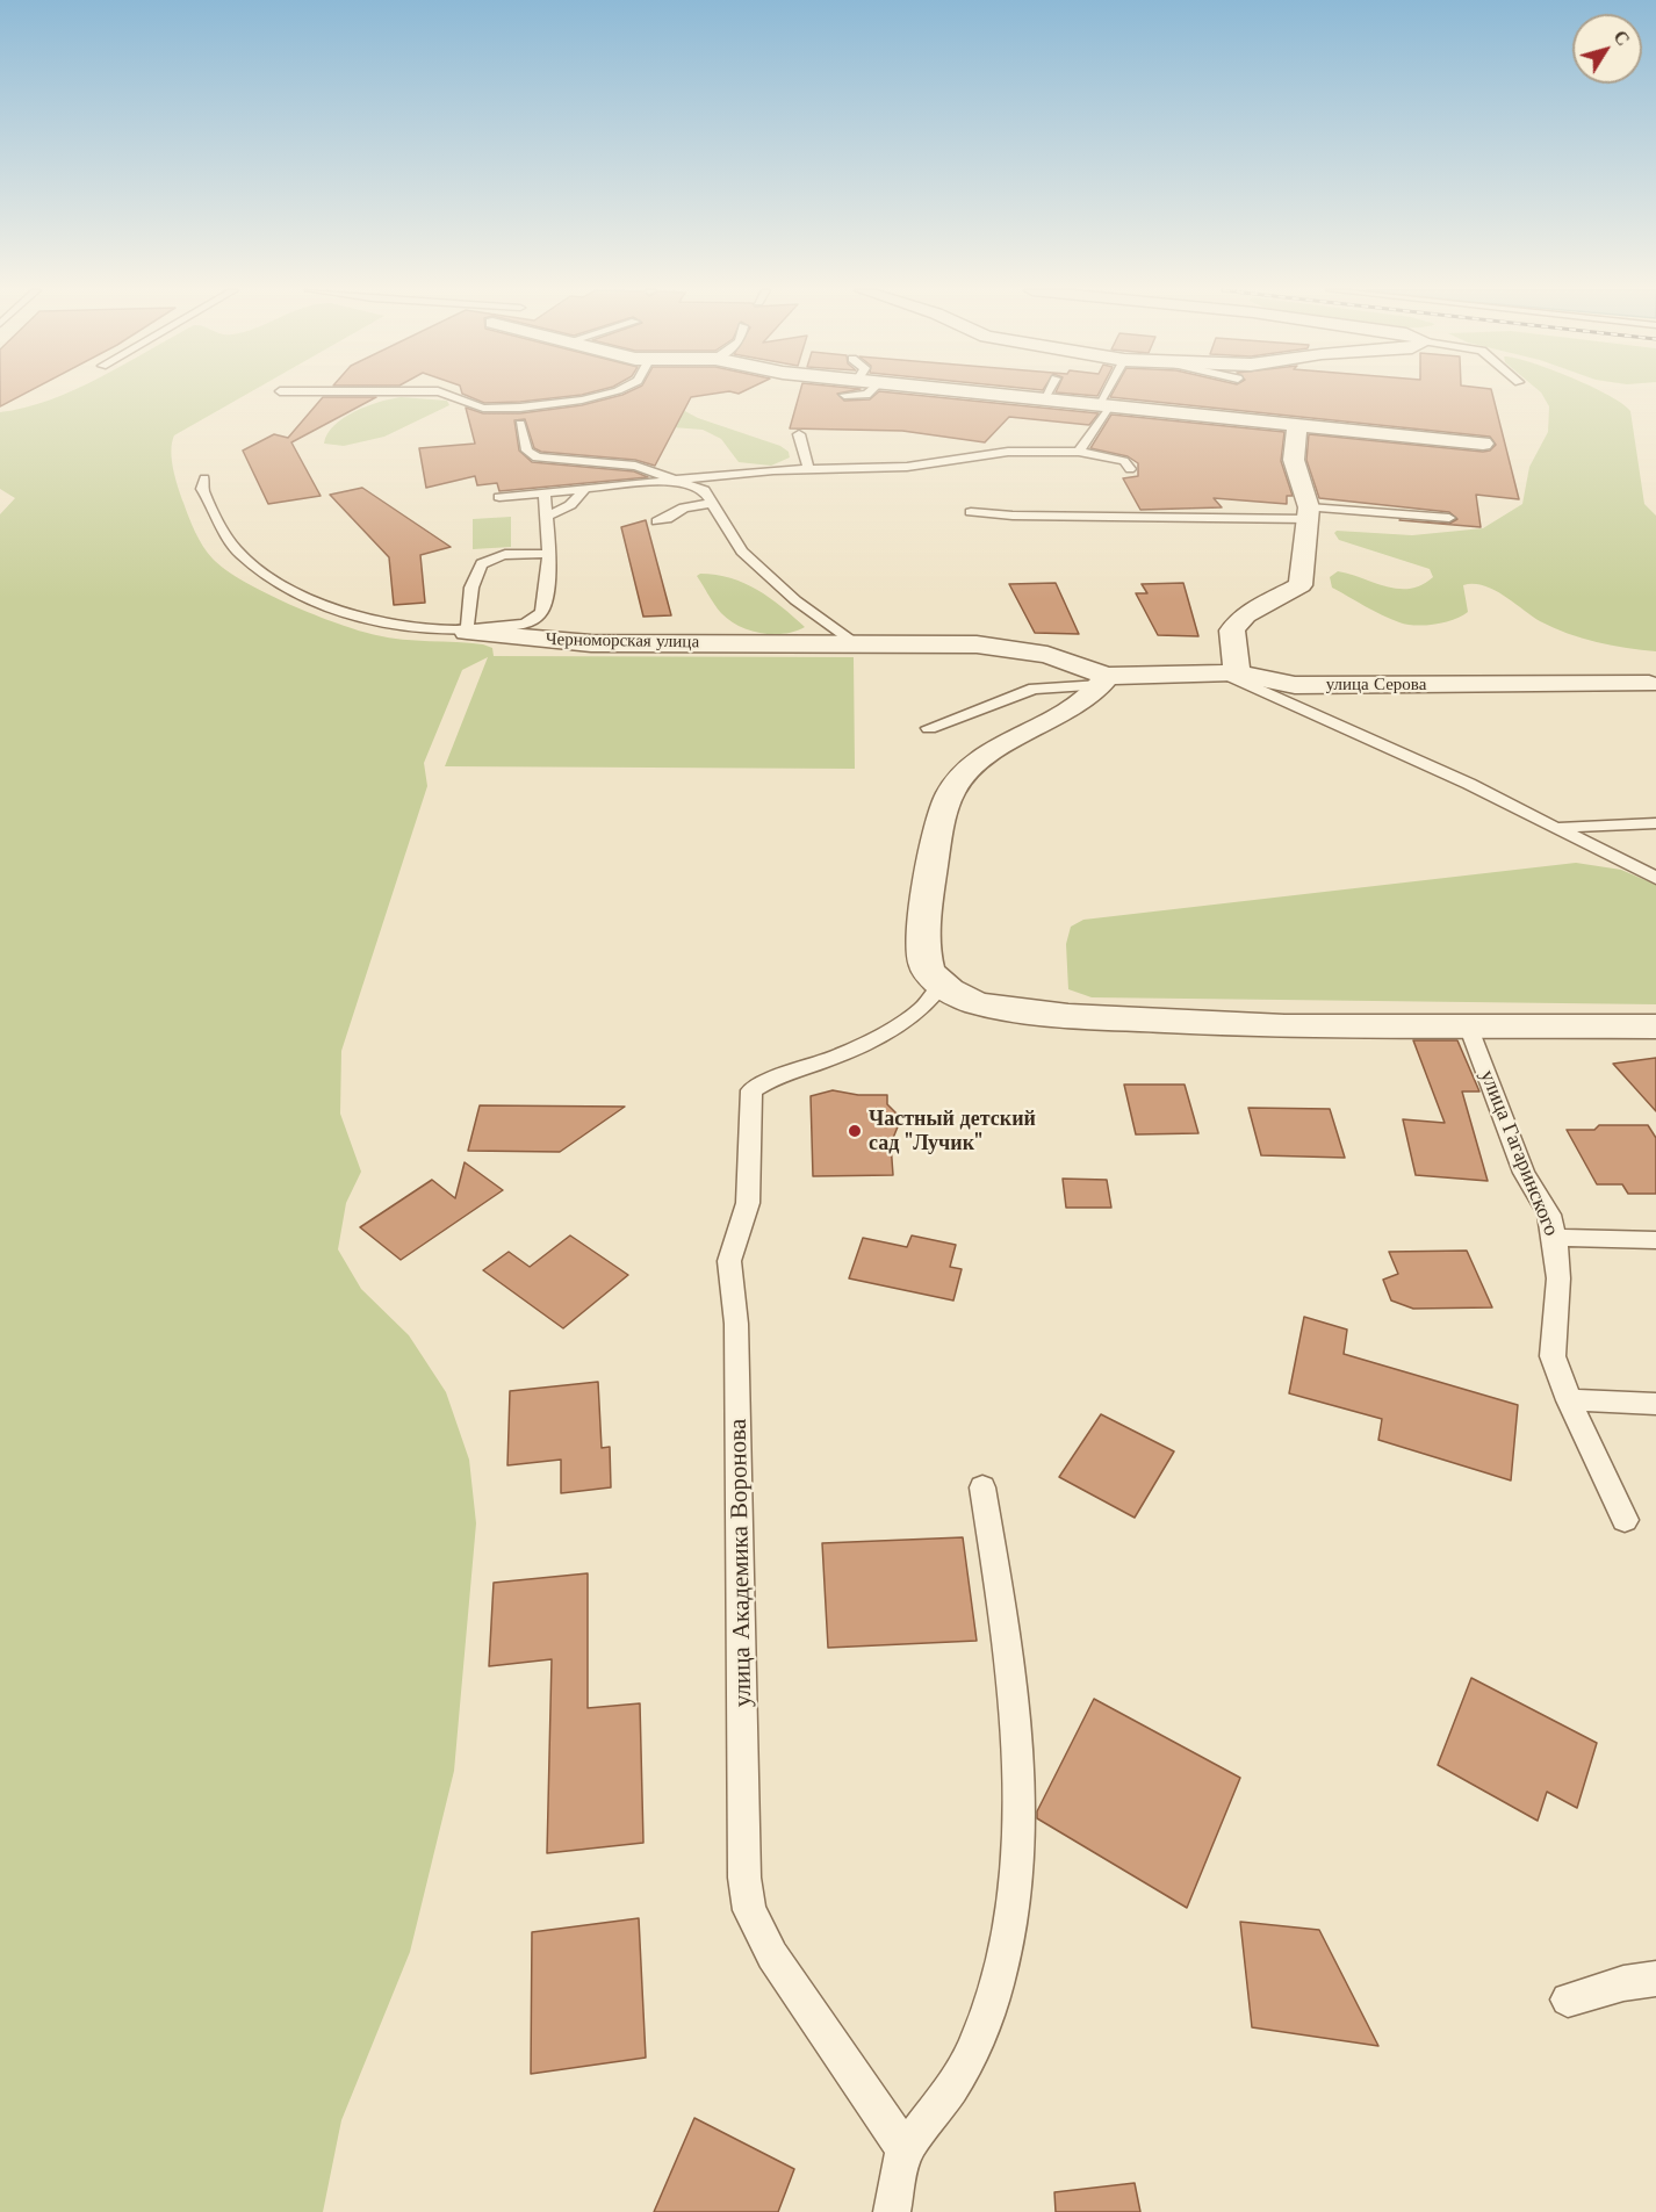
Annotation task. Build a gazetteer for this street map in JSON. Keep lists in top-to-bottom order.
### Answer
{
  "streets": {
    "street": ["Черноморская улица", "улица Серова"],
    "lane": ["улица Гагаринского", "улица Академика Воронова"]
  },
  "crossings": [
    ["Черноморская улица", "улица Серова"]
  ],
  "places": ["Частный детский сад \"Лучик\""],
  "north": "top right"
}
